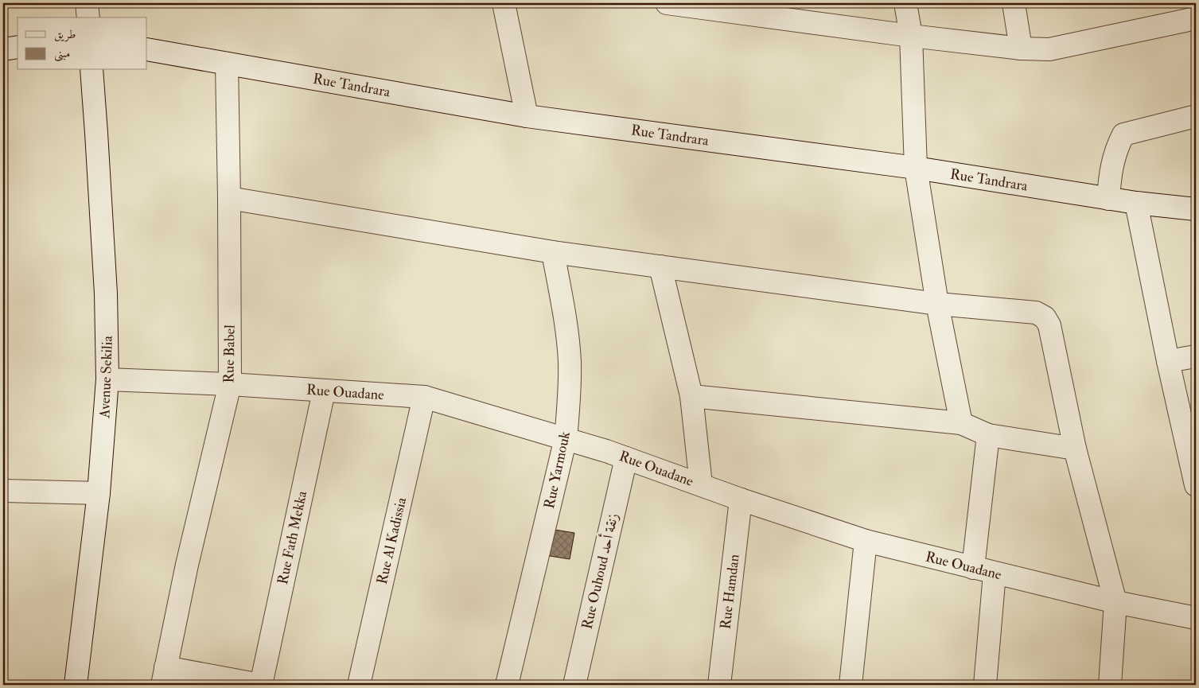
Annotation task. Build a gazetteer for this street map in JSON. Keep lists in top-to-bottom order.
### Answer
{
  "streets": {
    "street": [
      "Rue Tandrara",
      "Rue Babel",
      "Avenue Sekilia",
      "Rue Ouadane",
      "Rue Yarmouk",
      "Rue Fath Mekka",
      "Rue Al Kadissia",
      "Rue Ouhoud زنقة أحد",
      "Rue Hamdan"
    ]
  },
  "crossings": [
    ["Rue Tandrara", "Rue Babel"],
    ["Rue Babel", "Rue Ouadane"],
    ["Avenue Sekilia", "Rue Ouadane"],
    ["Rue Ouadane", "Rue Yarmouk"],
    ["Rue Ouadane", "Rue Fath Mekka"],
    ["Rue Ouadane", "Rue Al Kadissia"],
    ["Rue Ouadane", "Rue Ouhoud زنقة أحد"],
    ["Rue Ouadane", "Rue Hamdan"]
  ],
  "legend": ["طريق", "مبنى"]
}
